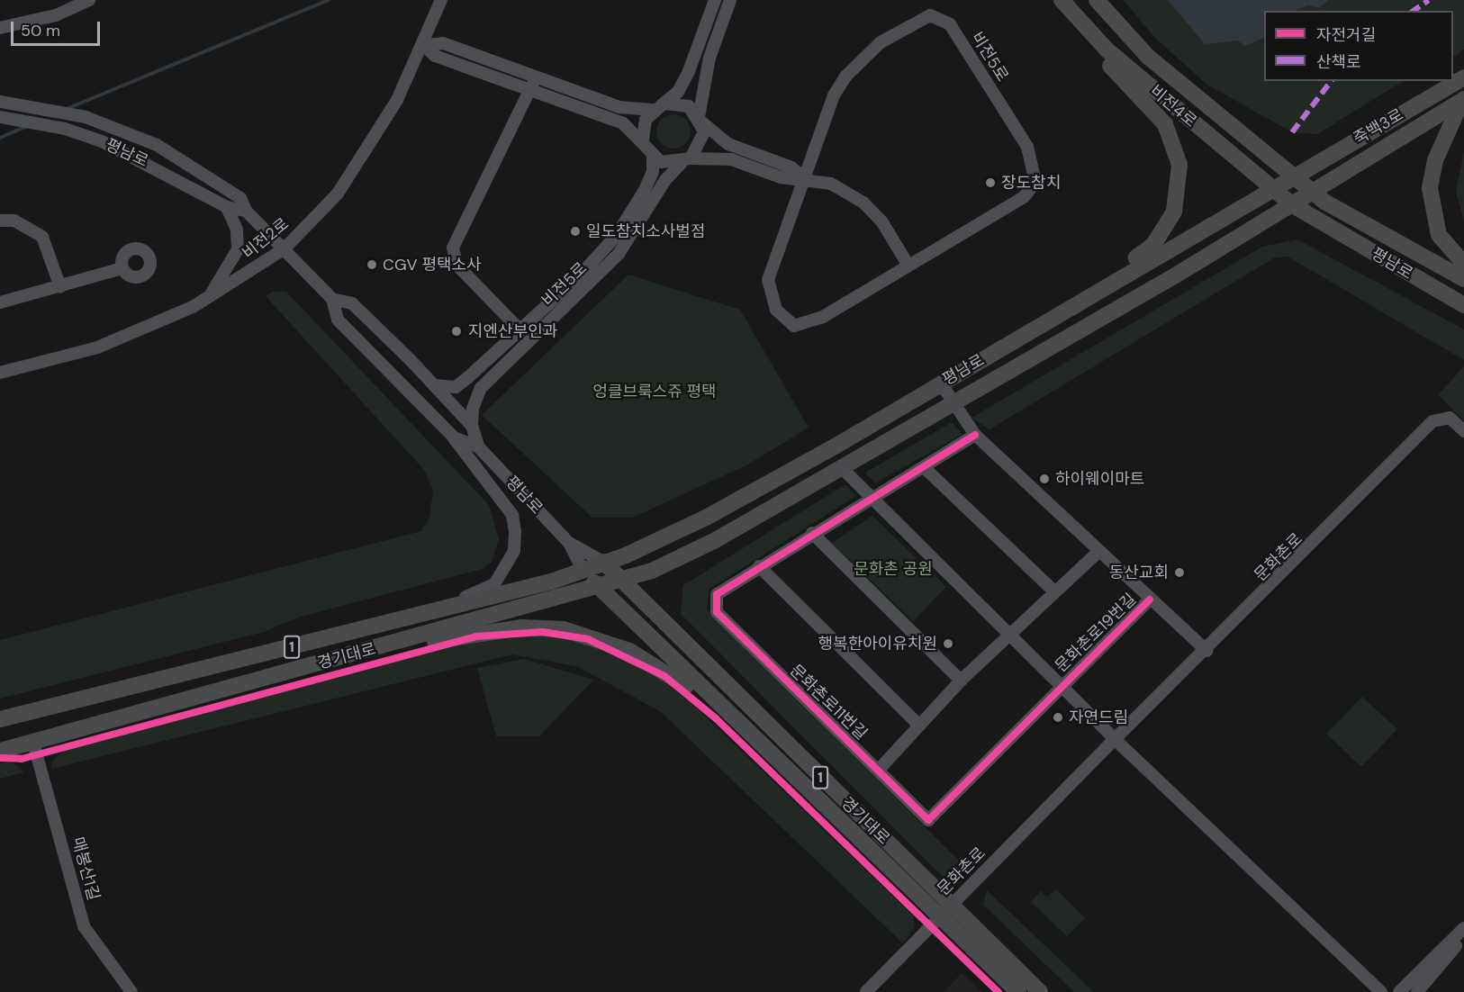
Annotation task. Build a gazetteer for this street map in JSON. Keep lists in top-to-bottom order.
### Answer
{
  "streets": {
    "main road": [
      "비전4로",
      "죽백3로",
      "평남로",
      "1",
      "경기대로"
    ],
    "street": [
      "비전5로",
      "비전2로",
      "문화촌로",
      "문화촌로19번길",
      "문화촌로11번길",
      "매봉산1길"
    ]
  },
  "crossings": [
    ["비전5로", "평남로"],
    ["비전4로", "죽백3로"],
    ["비전4로", "평남로"],
    ["죽백3로", "평남로"],
    ["평남로", "비전2로"],
    ["평남로", "문화촌로19번길"],
    ["평남로", "경기대로"],
    ["문화촌로", "문화촌로19번길"],
    ["문화촌로", "경기대로"],
    ["문화촌로19번길", "문화촌로11번길"],
    ["경기대로", "매봉산1길"]
  ],
  "parks": ["엉클브룩스쥬 평택", "문화촌 공원"],
  "places": [
    "장도참치",
    "일도참치소사벌점",
    "CGV 평택소사",
    "지엔산부인과",
    "하이웨이마트",
    "동산교회",
    "행복한아이유치원",
    "자연드림"
  ],
  "legend": ["자전거길", "산책로"],
  "scale_bar": "50 m"
}
